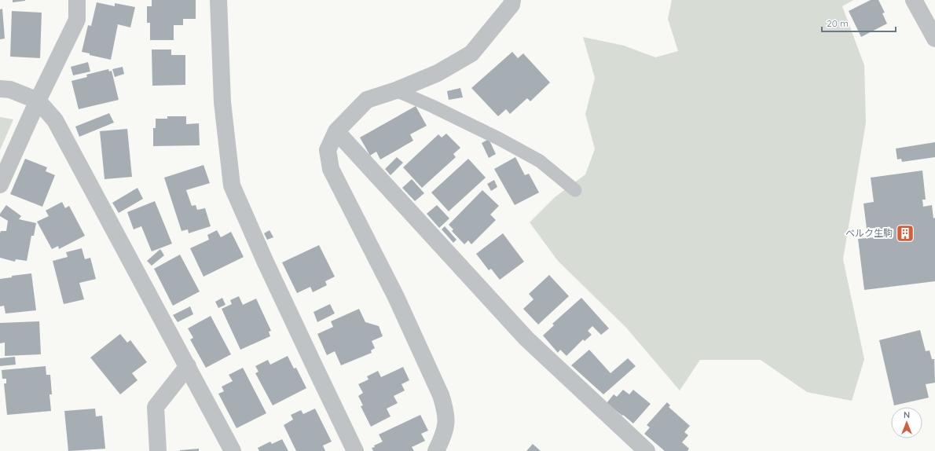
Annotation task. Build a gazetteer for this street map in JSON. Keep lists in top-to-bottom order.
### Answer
{
  "places": {
    "building": ["ベルク生駒"]
  },
  "scale_bar": "20 m",
  "north": "top"
}
